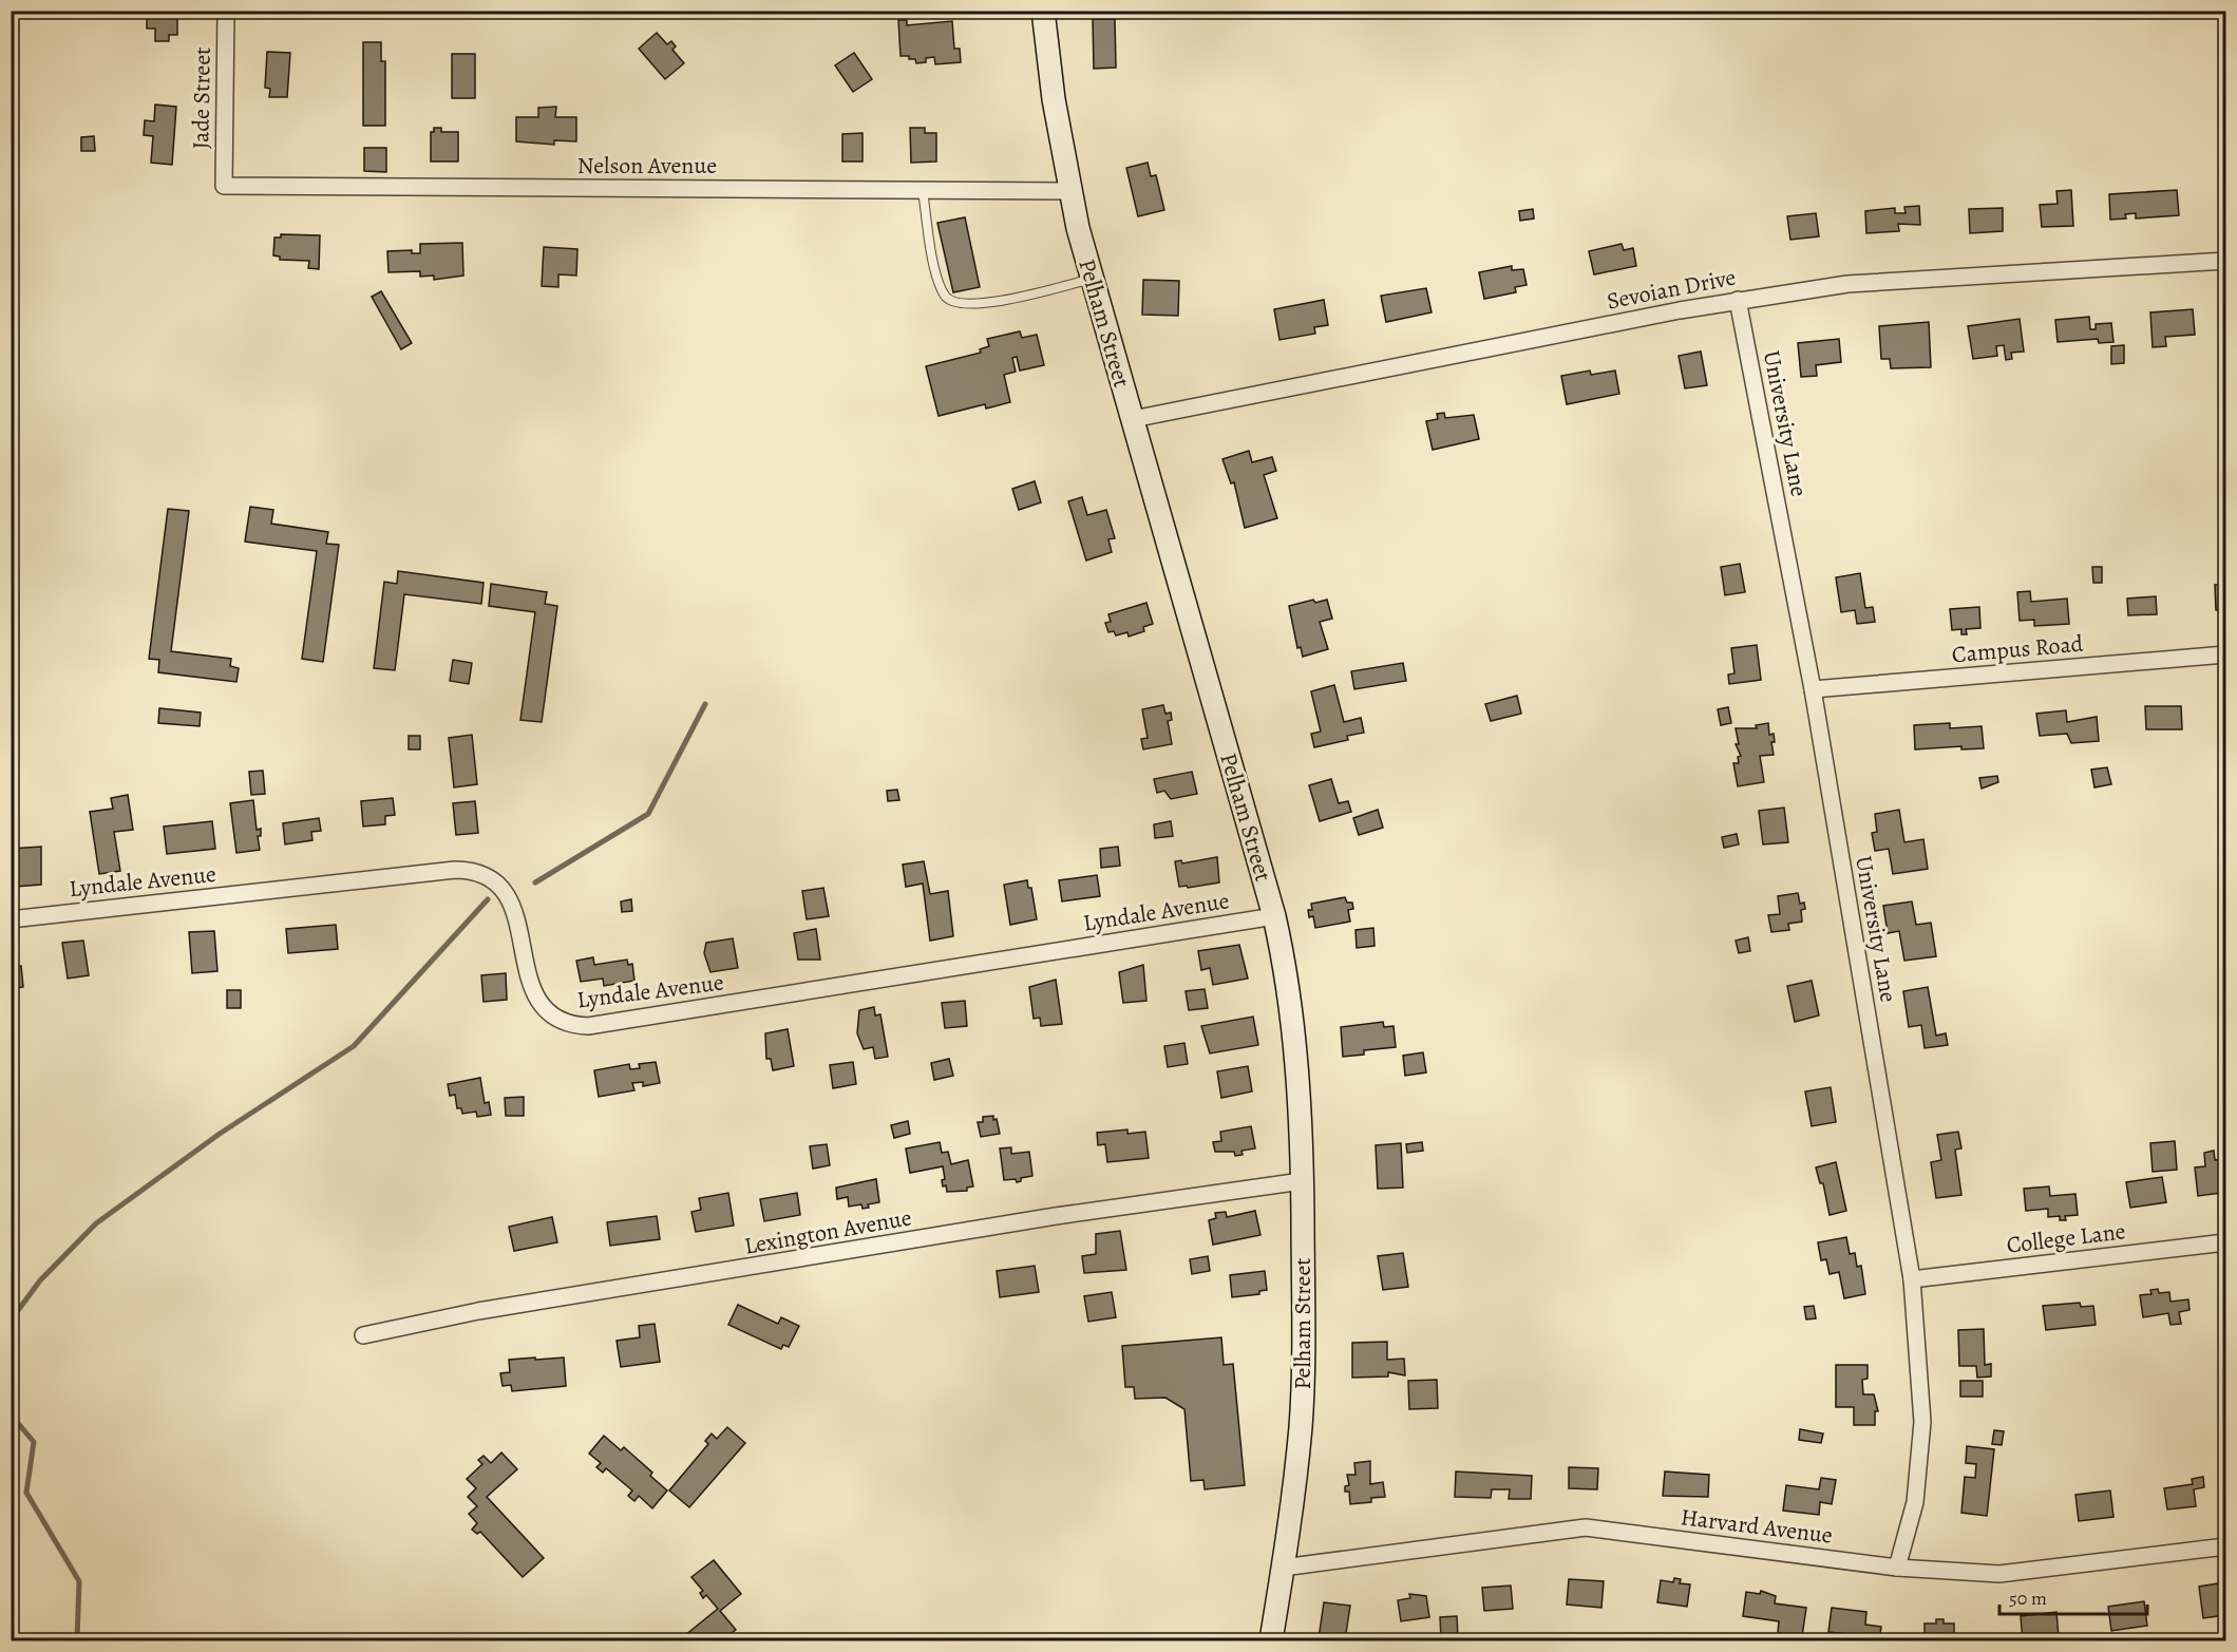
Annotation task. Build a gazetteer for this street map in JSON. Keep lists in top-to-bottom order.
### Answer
{
  "streets": {
    "street": [
      "Jade Street",
      "Nelson Avenue",
      "Sevoian Drive",
      "Pelham Street",
      "University Lane",
      "Campus Road",
      "Lyndale Avenue",
      "Lexington Avenue",
      "College Lane",
      "Harvard Avenue"
    ]
  },
  "crossings": [
    ["Jade Street", "Nelson Avenue"],
    ["Nelson Avenue", "Pelham Street"],
    ["Sevoian Drive", "Pelham Street"],
    ["Sevoian Drive", "University Lane"],
    ["Pelham Street", "Lyndale Avenue"],
    ["Pelham Street", "Lexington Avenue"],
    ["Pelham Street", "Harvard Avenue"],
    ["University Lane", "Campus Road"],
    ["University Lane", "College Lane"],
    ["University Lane", "Harvard Avenue"]
  ],
  "scale_bar": "50 m"
}
